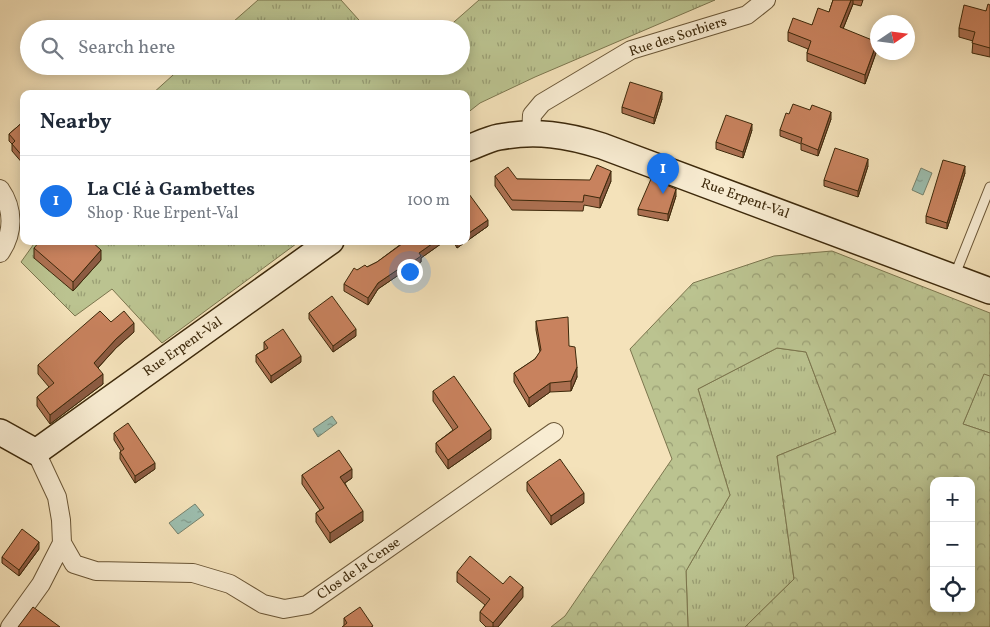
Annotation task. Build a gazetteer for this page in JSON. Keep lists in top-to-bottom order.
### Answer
{
  "streets": {
    "street": ["Rue des Sorbiers", "Rue Erpent-Val", "Clos de la Cense"]
  },
  "crossings": [
    ["Rue des Sorbiers", "Rue Erpent-Val"]
  ],
  "north": "right",
  "page": {
    "search": "Search here",
    "heading": "Nearby",
    "pins": "1",
    "list": [
      {
        "mark": "1",
        "name": "La Clé à Gambettes",
        "note": "Shop · Rue Erpent-Val",
        "value": "100 m"
      }
    ],
    "map_buttons": ["+", "−"]
  }
}
